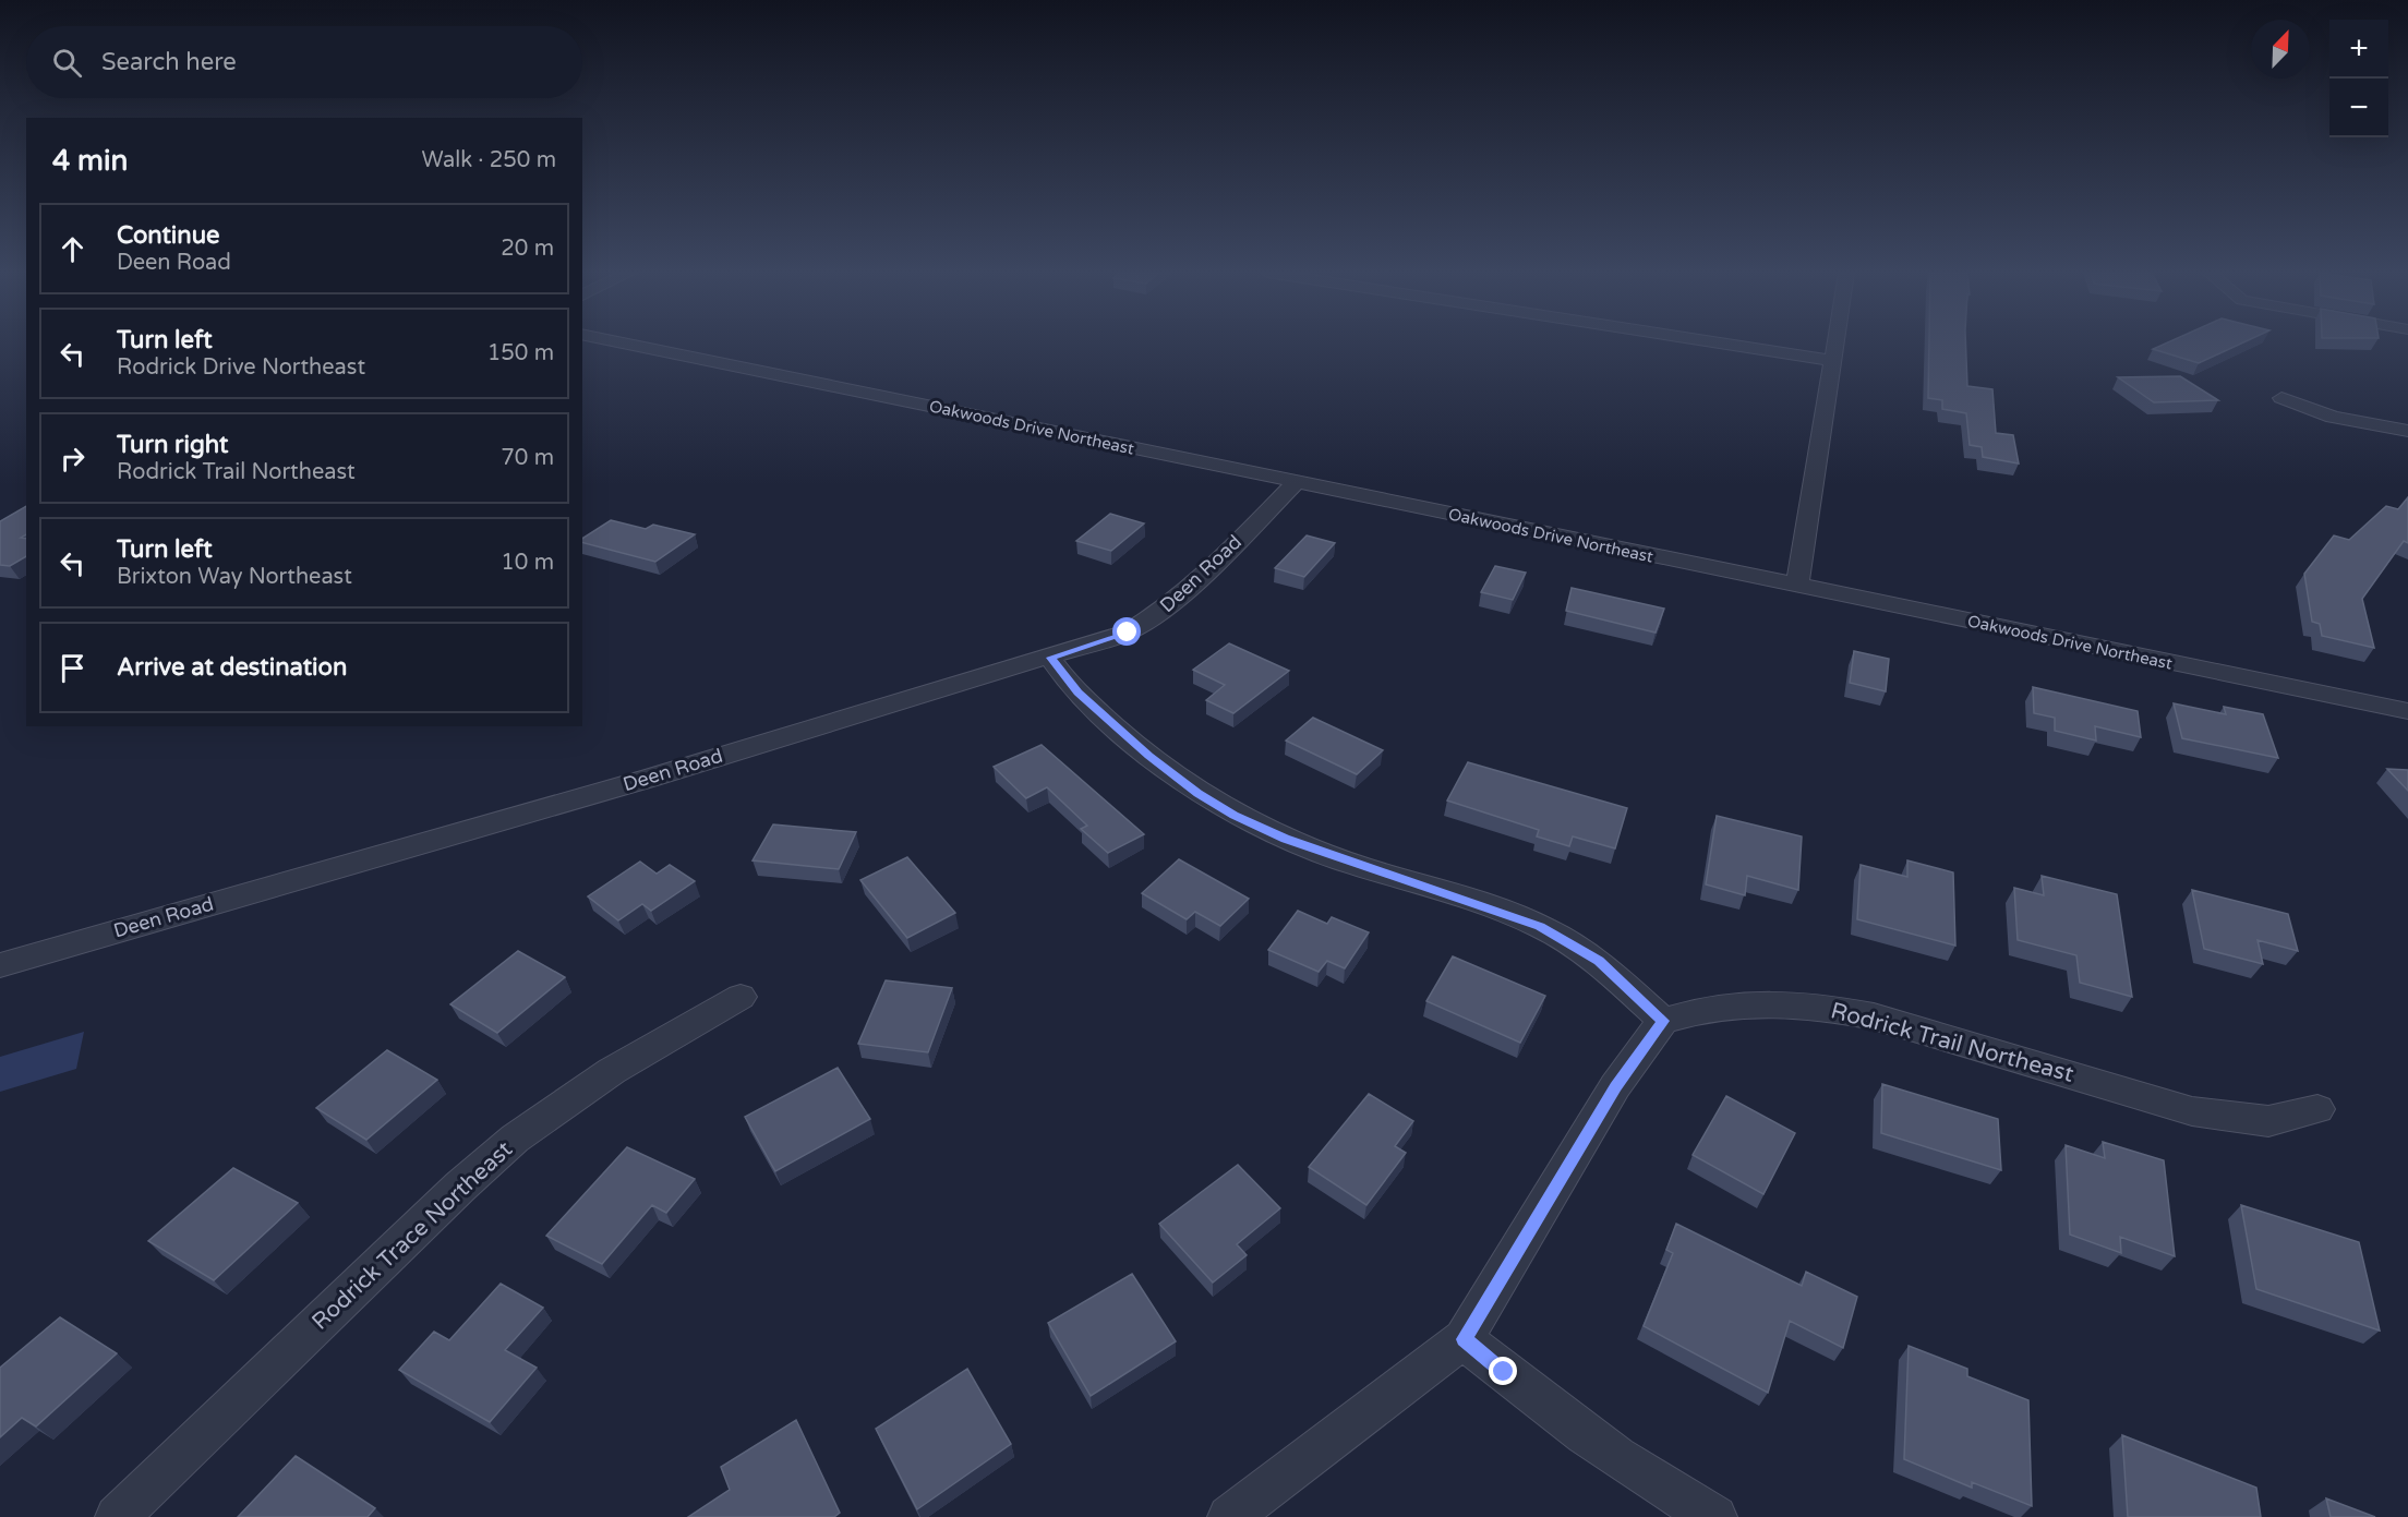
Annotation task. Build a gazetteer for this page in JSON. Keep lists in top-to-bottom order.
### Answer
{
  "streets": {
    "street": [
      "Oakwoods Drive Northeast",
      "Deen Road",
      "Rodrick Trail Northeast",
      "Rodrick Trace Northeast"
    ]
  },
  "crossings": [
    ["Oakwoods Drive Northeast", "Deen Road"]
  ],
  "north": "top right",
  "page": {
    "map_buttons": ["+", "−"],
    "search": "Search here",
    "heading": ["4 min", "Walk · 250 m"],
    "list": [
      ["Continue", "Deen Road", "20 m"],
      ["Turn left", "Rodrick Drive Northeast", "150 m"],
      ["Turn right", "Rodrick Trail Northeast", "70 m"],
      ["Turn left", "Brixton Way Northeast", "10 m"],
      "Arrive at destination"
    ]
  }
}
